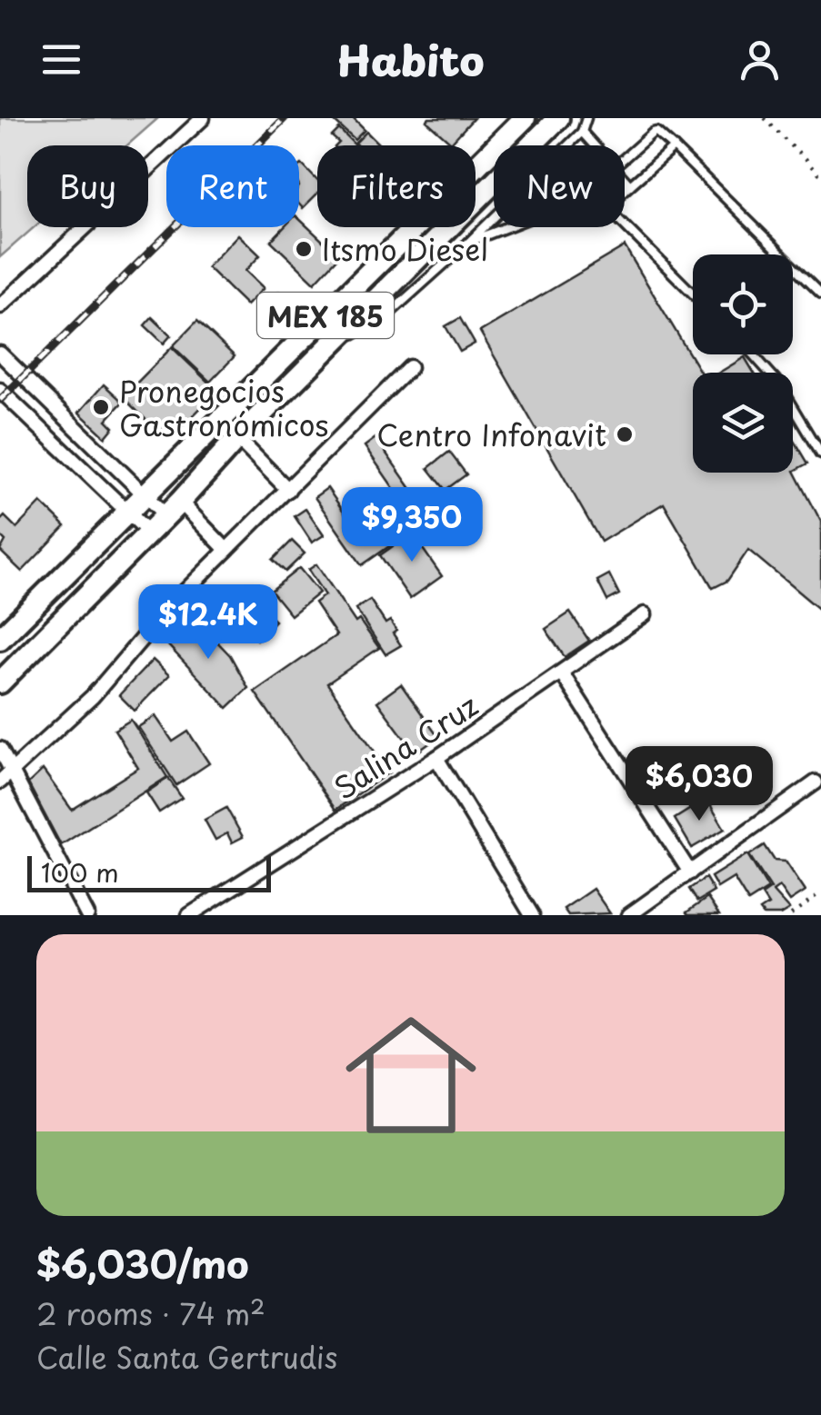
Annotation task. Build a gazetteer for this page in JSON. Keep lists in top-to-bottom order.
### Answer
{
  "streets": {
    "main road": ["MEX 185"],
    "street": ["Salina Cruz"]
  },
  "places": ["Itsmo Diesel", "Pronegocios Gastronómicos", "Centro Infonavit"],
  "scale_bar": "100 m",
  "page": {
    "header": "Habito",
    "chip": [
      "Buy",
      "Rent",
      "Filters",
      "New"
    ],
    "price": ["$9,350", "$12.4K", "$6,030"],
    "scale": "100 m",
    "list": [
      {
        "name": "$6,030/mo",
        "note": "2 rooms · 74 m² · Calle Santa Gertrudis"
      }
    ]
  }
}
